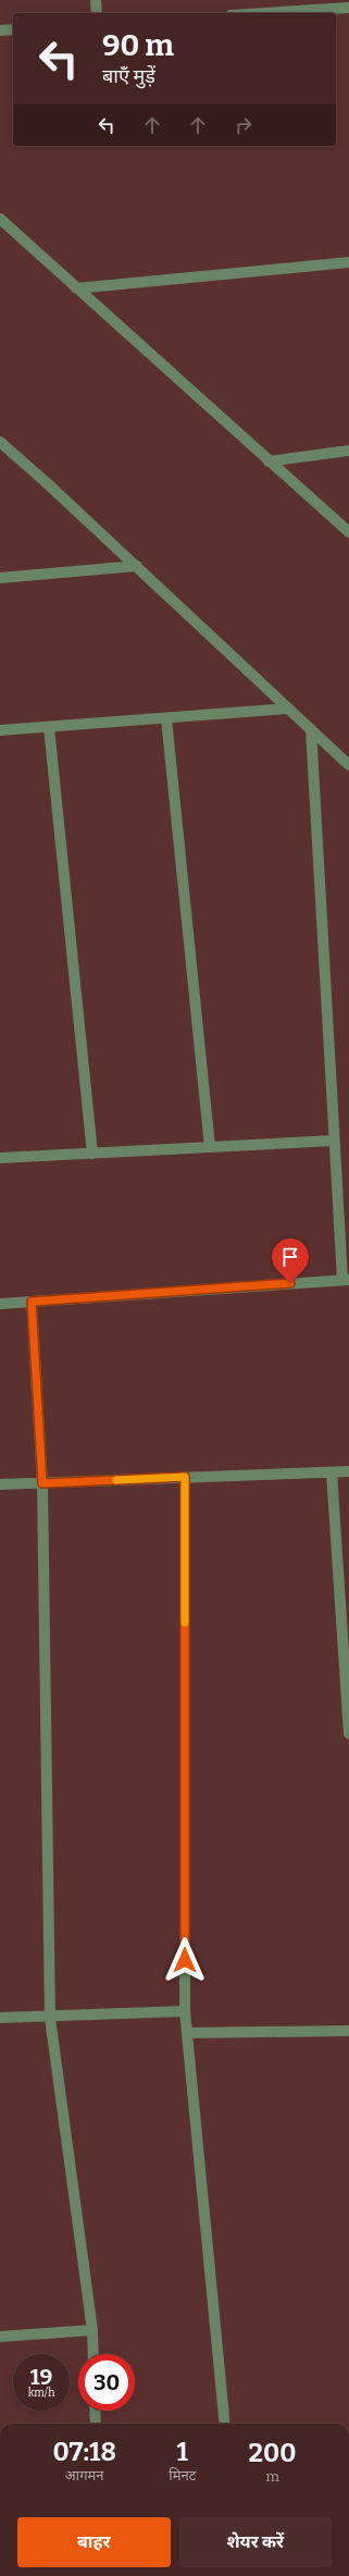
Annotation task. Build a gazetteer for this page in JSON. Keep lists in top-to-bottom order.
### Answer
{
  "page": {
    "turn": ["90 m", "बाएँ मुड़ें"],
    "speed": "19 km/h",
    "limit": "30",
    "eta": [
      "07:18",
      "आगमन",
      "1",
      "मिनट",
      "200",
      "m"
    ],
    "buttons": ["बाहर", "शेयर करें"]
  }
}
